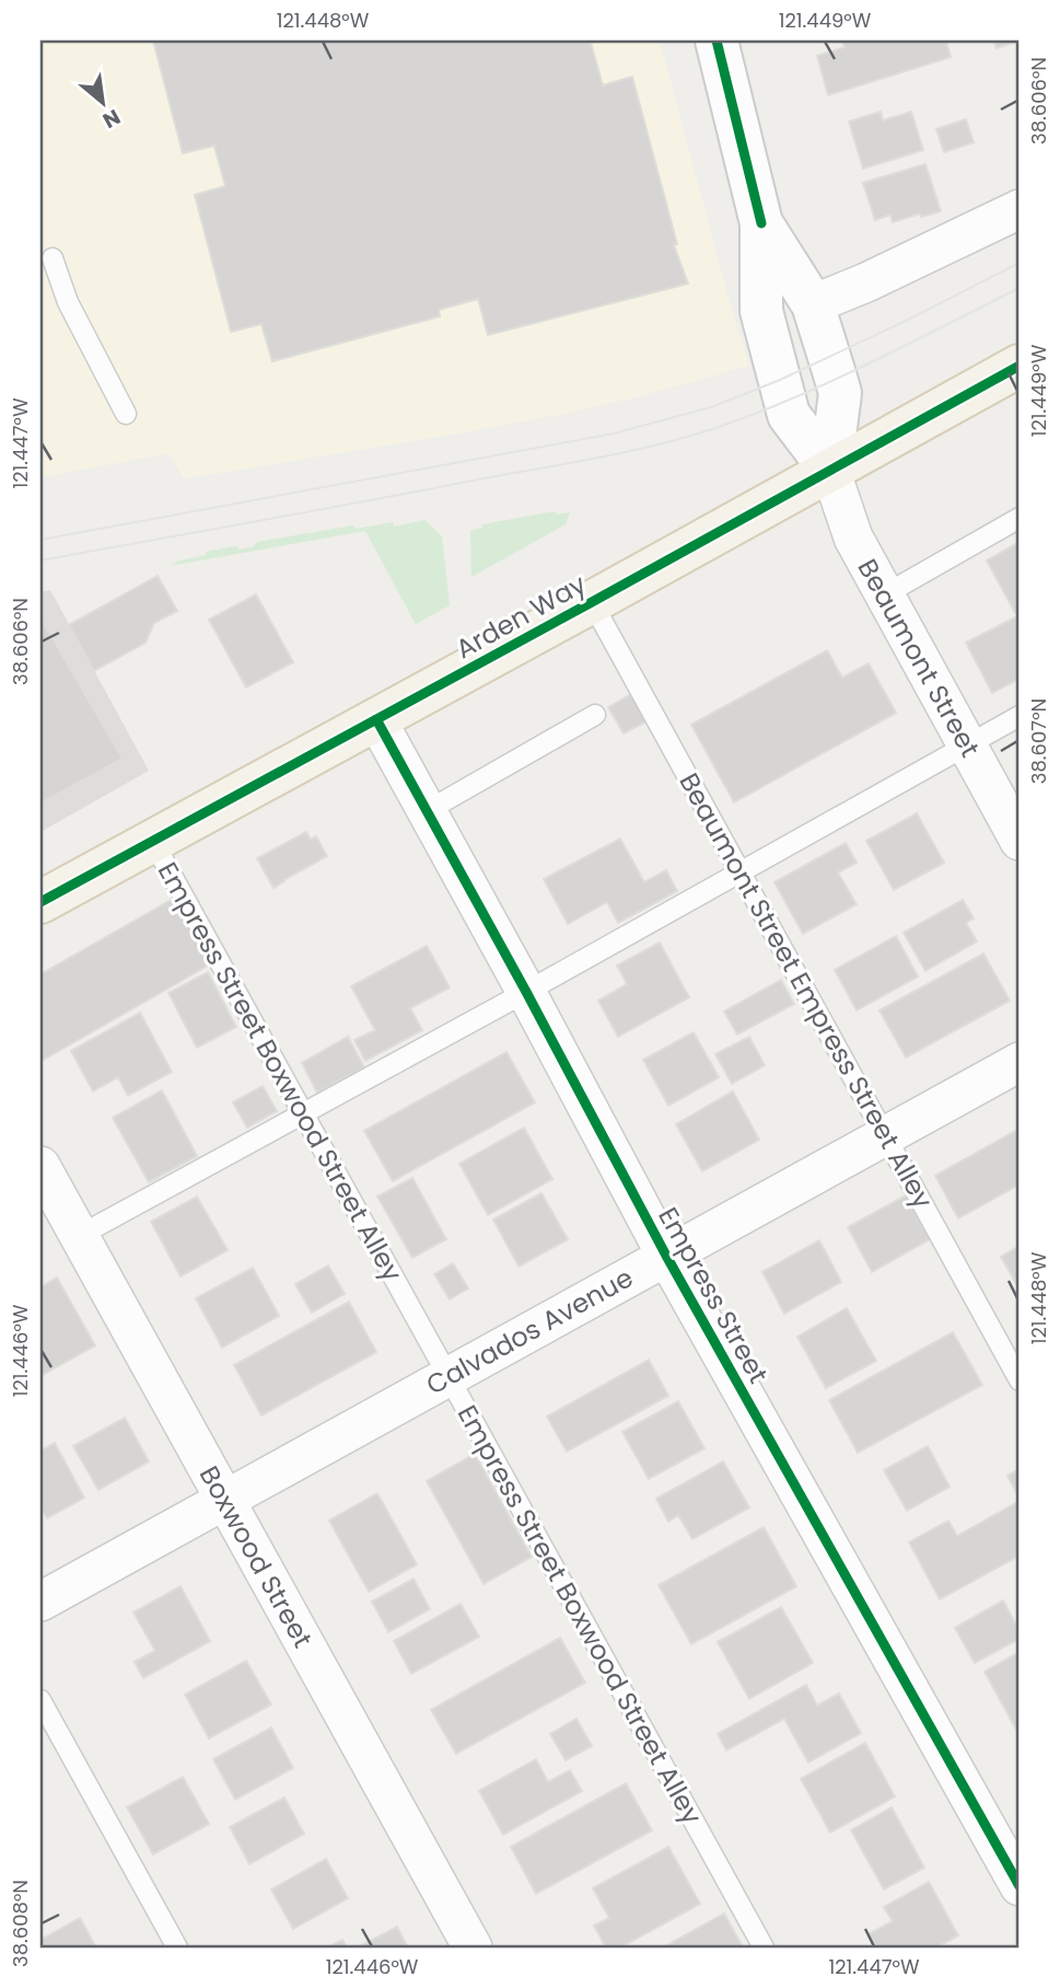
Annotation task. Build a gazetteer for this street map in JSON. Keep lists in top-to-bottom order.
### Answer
{
  "streets": {
    "main road": ["Arden Way"],
    "street": [
      "Beaumont Street",
      "Empress Street",
      "Calvados Avenue",
      "Boxwood Street"
    ],
    "lane": ["Beaumont Street Empress Street Alley", "Empress Street Boxwood Street Alley"]
  },
  "crossings": [
    ["Arden Way", "Beaumont Street"],
    ["Arden Way", "Beaumont Street Empress Street Alley"],
    ["Arden Way", "Empress Street Boxwood Street Alley"],
    ["Arden Way", "Empress Street"],
    ["Beaumont Street Empress Street Alley", "Calvados Avenue"],
    ["Empress Street Boxwood Street Alley", "Calvados Avenue"],
    ["Empress Street", "Calvados Avenue"],
    ["Calvados Avenue", "Boxwood Street"]
  ],
  "north": "bottom right",
  "coordinates": [
    "121.448°W",
    "121.449°W",
    "38.606°N",
    "121.447°W",
    "38.607°N",
    "121.446°W",
    "38.608°N"
  ]
}
